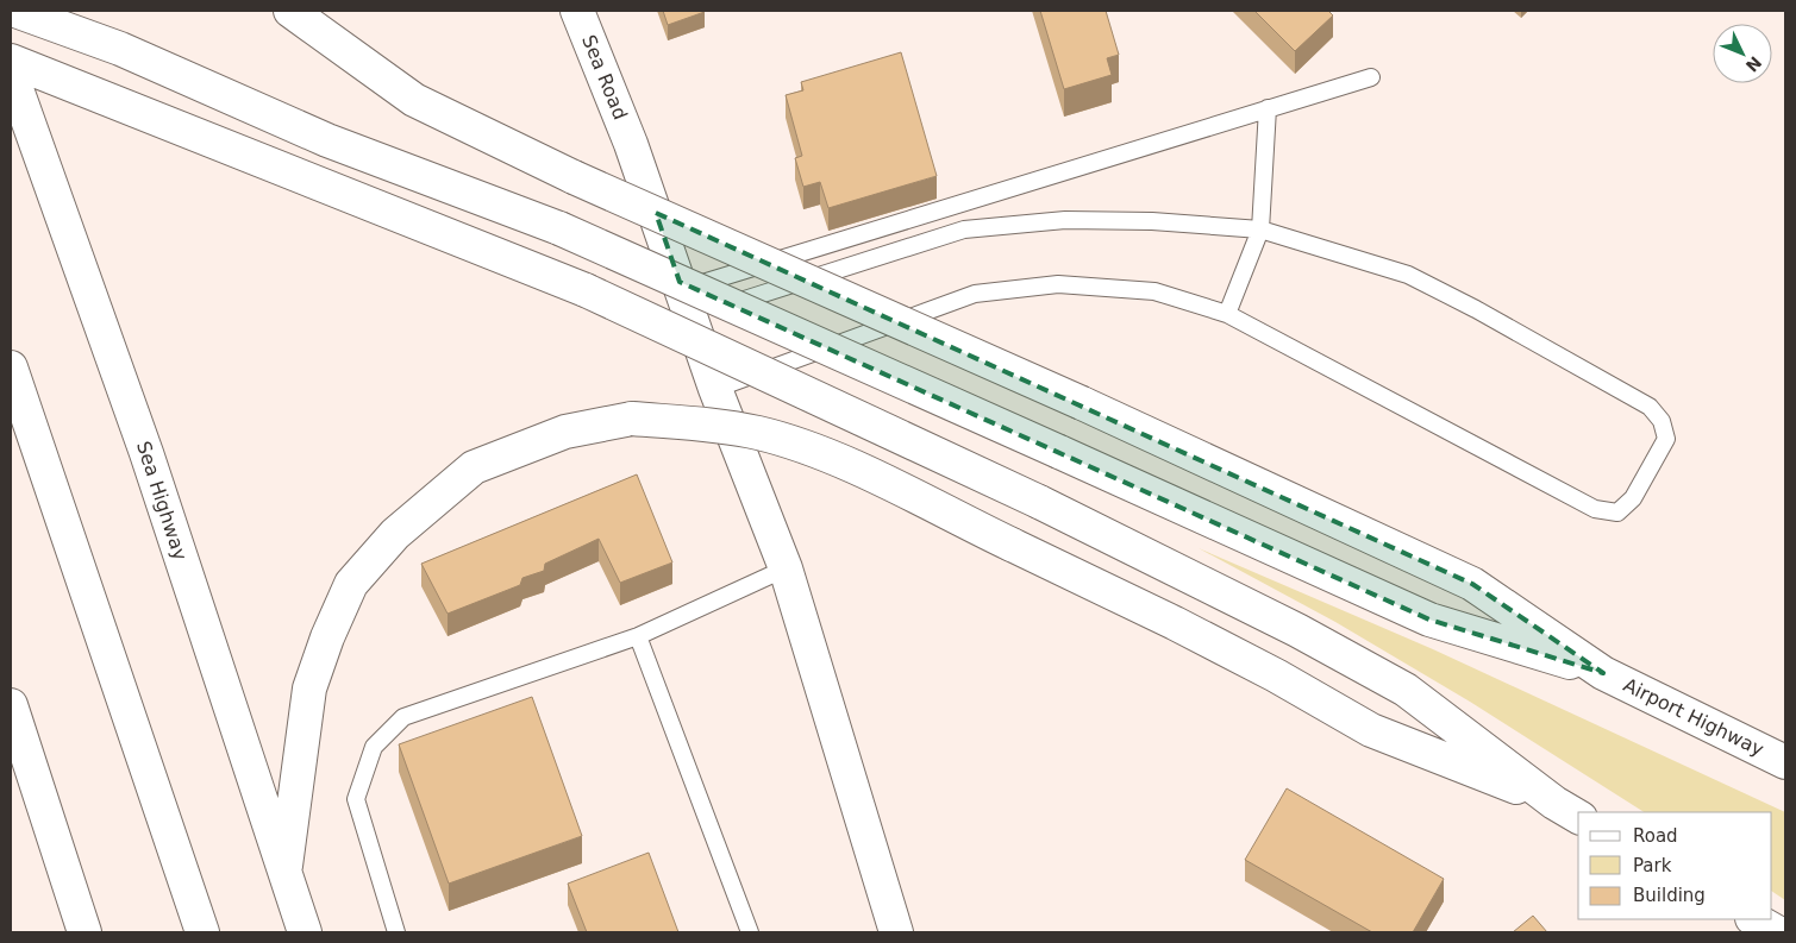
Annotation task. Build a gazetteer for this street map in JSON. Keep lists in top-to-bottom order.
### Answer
{
  "streets": {
    "main road": ["Sea Road", "Sea Highway", "Airport Highway"]
  },
  "legend": ["Road", "Park", "Building"],
  "north": "bottom right"
}
